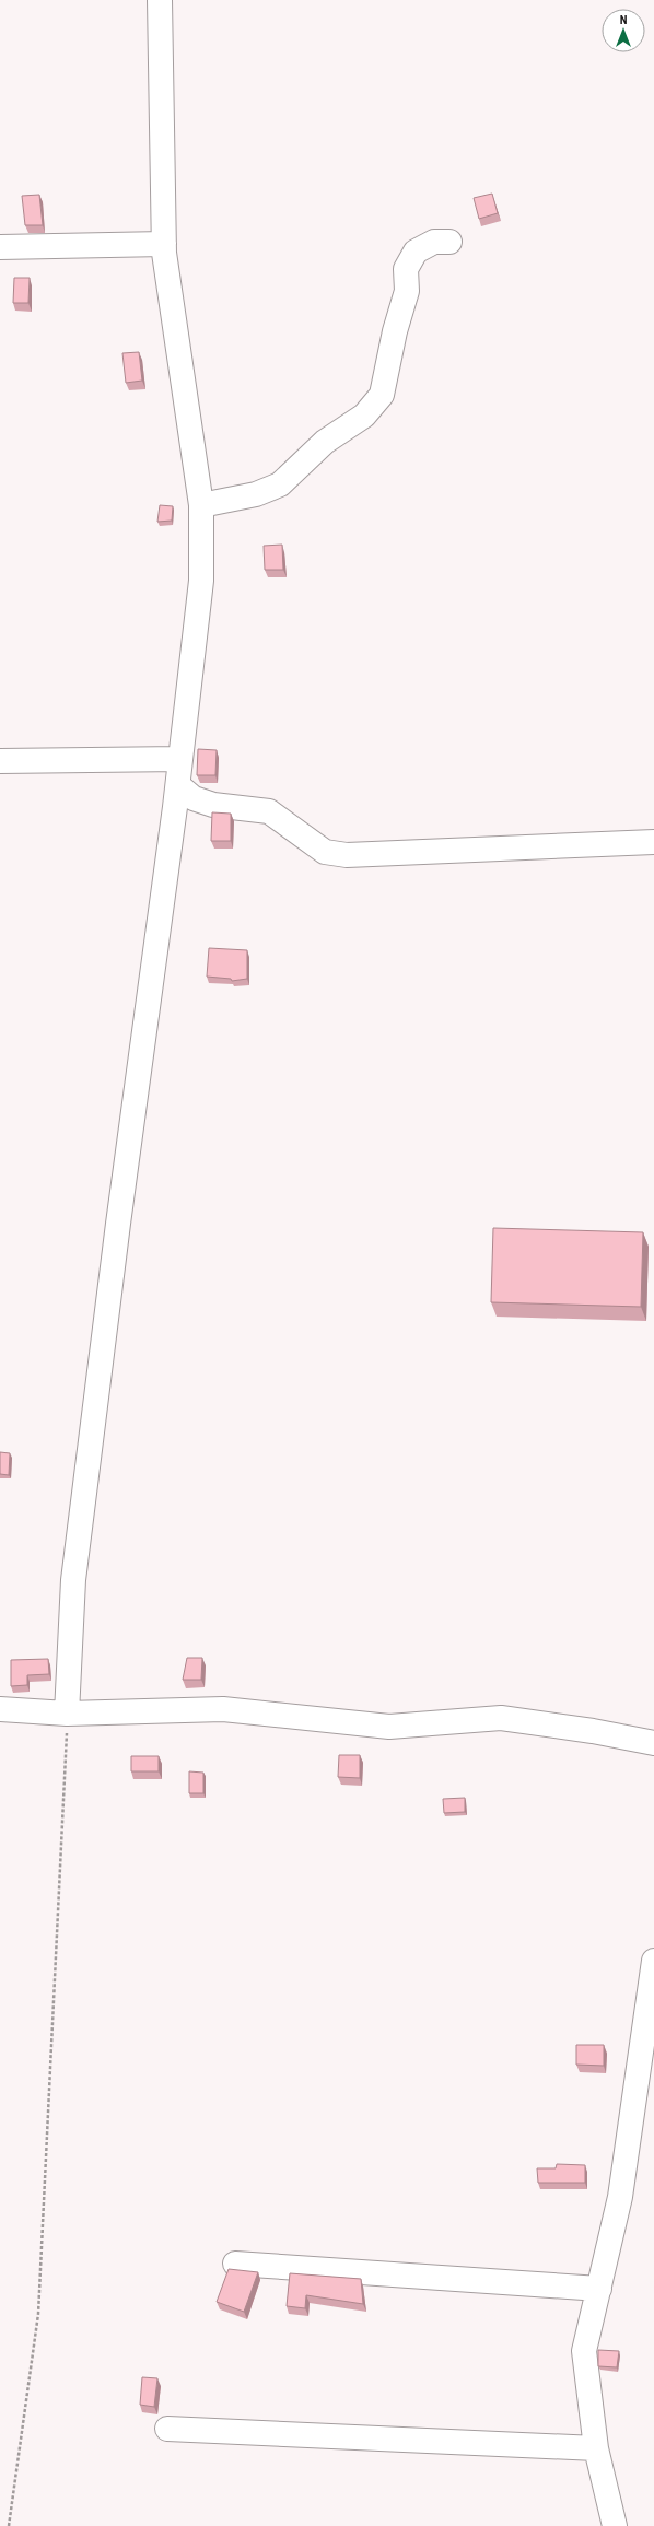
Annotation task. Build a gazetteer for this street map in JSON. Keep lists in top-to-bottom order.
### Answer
{
  "north": "top"
}
